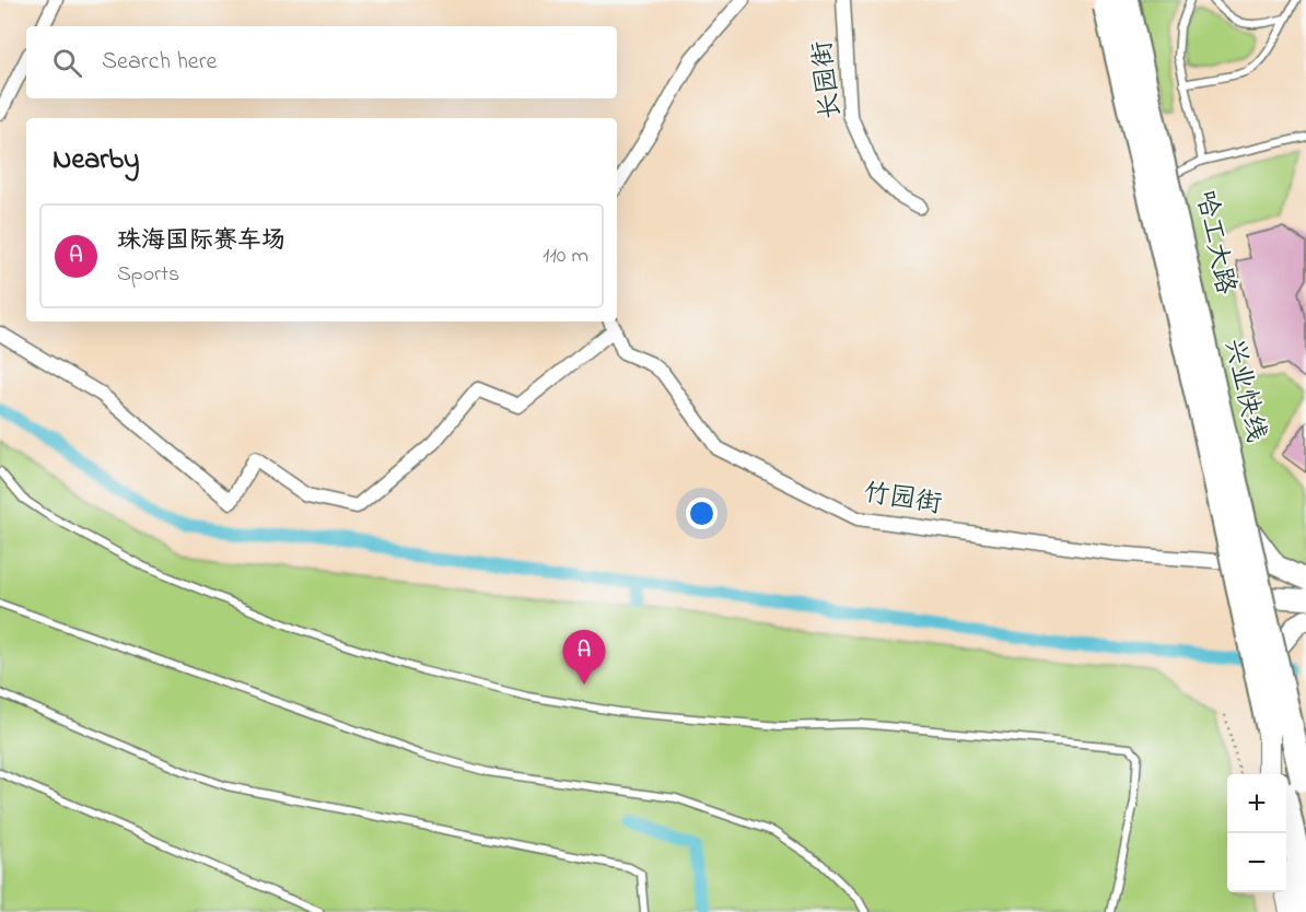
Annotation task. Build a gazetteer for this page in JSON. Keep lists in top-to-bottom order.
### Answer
{
  "streets": {
    "highway": ["兴业快线"],
    "street": ["长园街", "哈工大路", "竹园街"]
  },
  "crossings": [
    ["哈工大路", "竹园街"]
  ],
  "page": {
    "search": "Search here",
    "heading": "Nearby",
    "list": [
      {
        "mark": "A",
        "name": "珠海国际赛车场",
        "note": "Sports",
        "value": "110 m"
      }
    ],
    "pins": "A",
    "map_buttons": ["+", "−"]
  }
}
